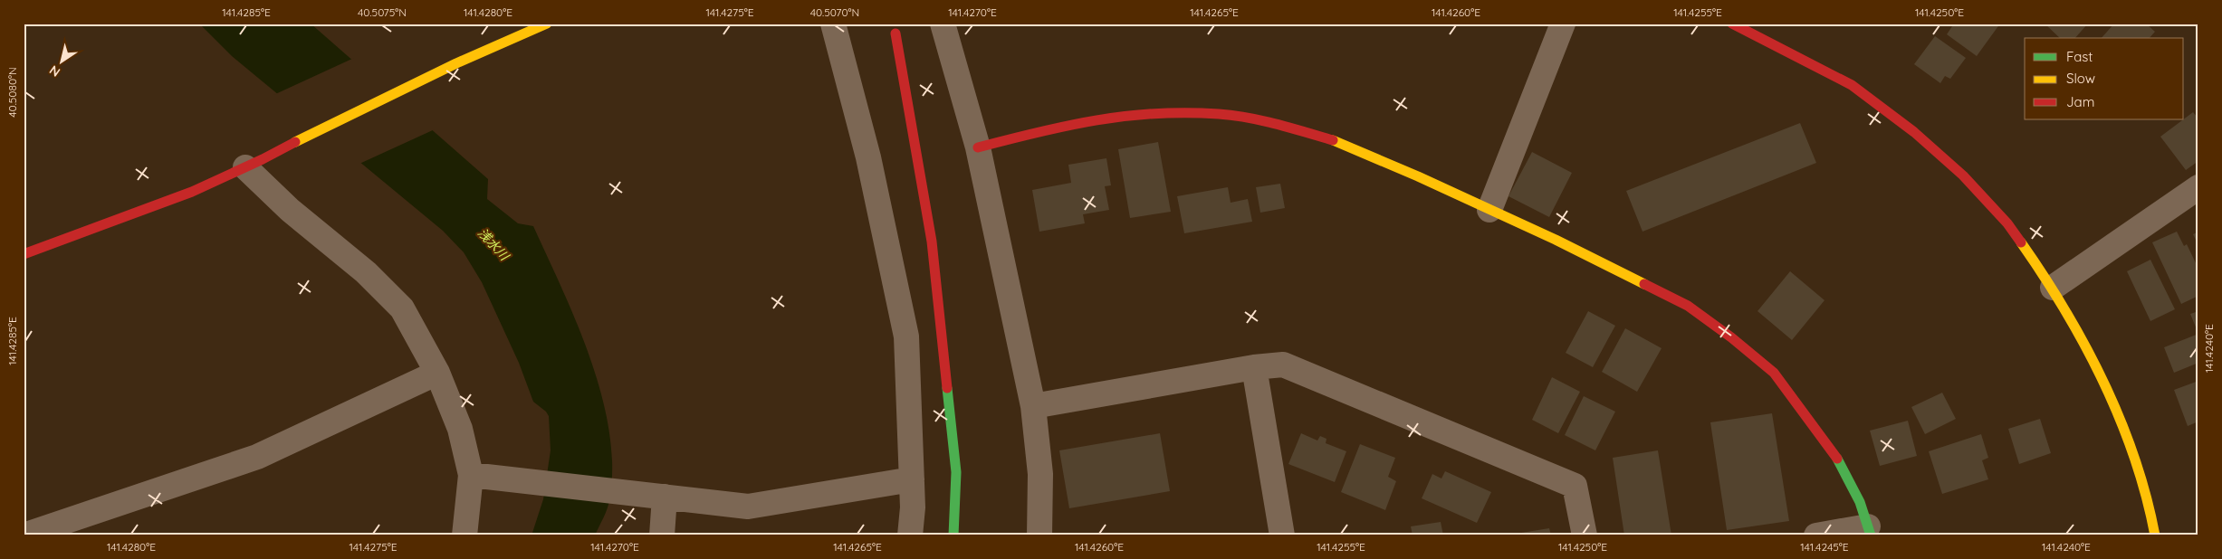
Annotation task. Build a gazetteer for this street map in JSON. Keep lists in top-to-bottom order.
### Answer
{
  "water": ["浅水川"],
  "legend": ["Fast", "Slow", "Jam"],
  "north": "bottom left",
  "coordinates": [
    "141.4285°E",
    "40.5075°N",
    "141.4280°E",
    "141.4275°E",
    "40.5070°N",
    "141.4270°E",
    "141.4265°E",
    "141.4260°E",
    "141.4255°E",
    "141.4250°E",
    "40.5080°N",
    "141.4240°E",
    "141.4245°E"
  ]
}
